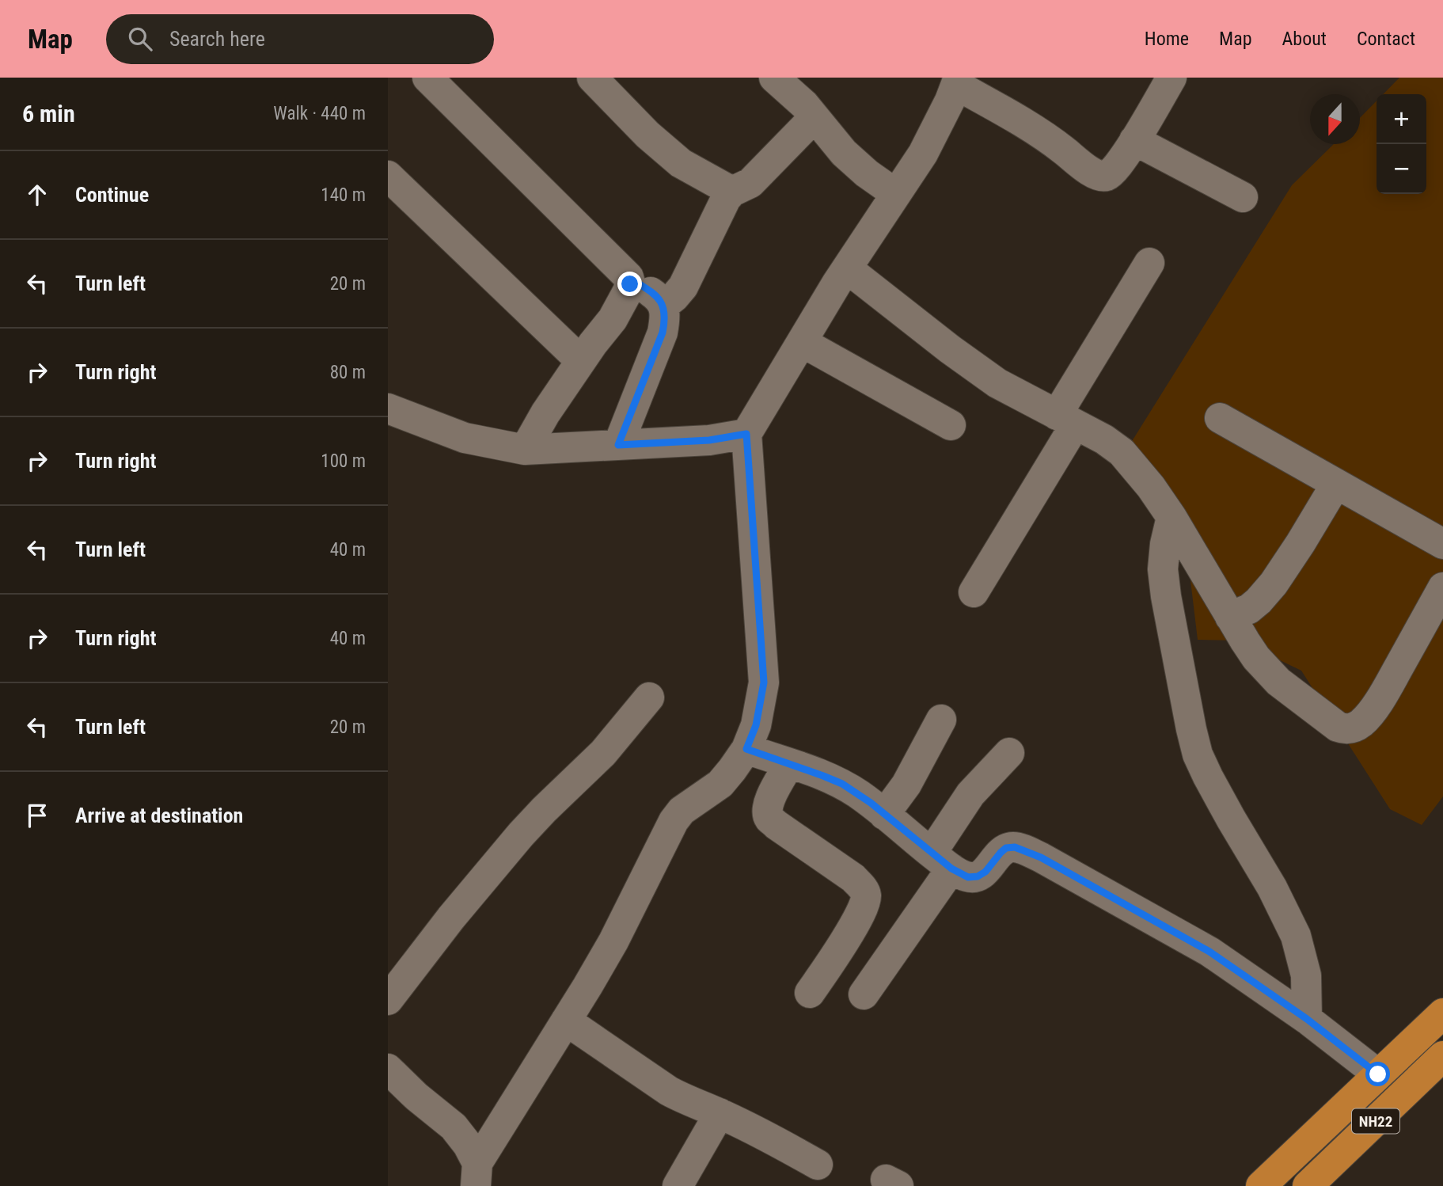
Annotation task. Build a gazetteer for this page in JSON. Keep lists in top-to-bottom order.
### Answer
{
  "streets": {
    "highway": ["NH22"]
  },
  "north": "bottom",
  "page": {
    "header": "Map",
    "search": "Search here",
    "nav": [
      "Home",
      "Map",
      "About",
      "Contact"
    ],
    "heading": ["6 min", "Walk · 440 m"],
    "map_buttons": ["+", "−"],
    "list": [
      ["Continue", "140 m"],
      ["Turn left", "20 m"],
      ["Turn right", "80 m"],
      ["Turn right", "100 m"],
      ["Turn left", "40 m"],
      ["Turn right", "40 m"],
      ["Turn left", "20 m"],
      "Arrive at destination"
    ]
  }
}
